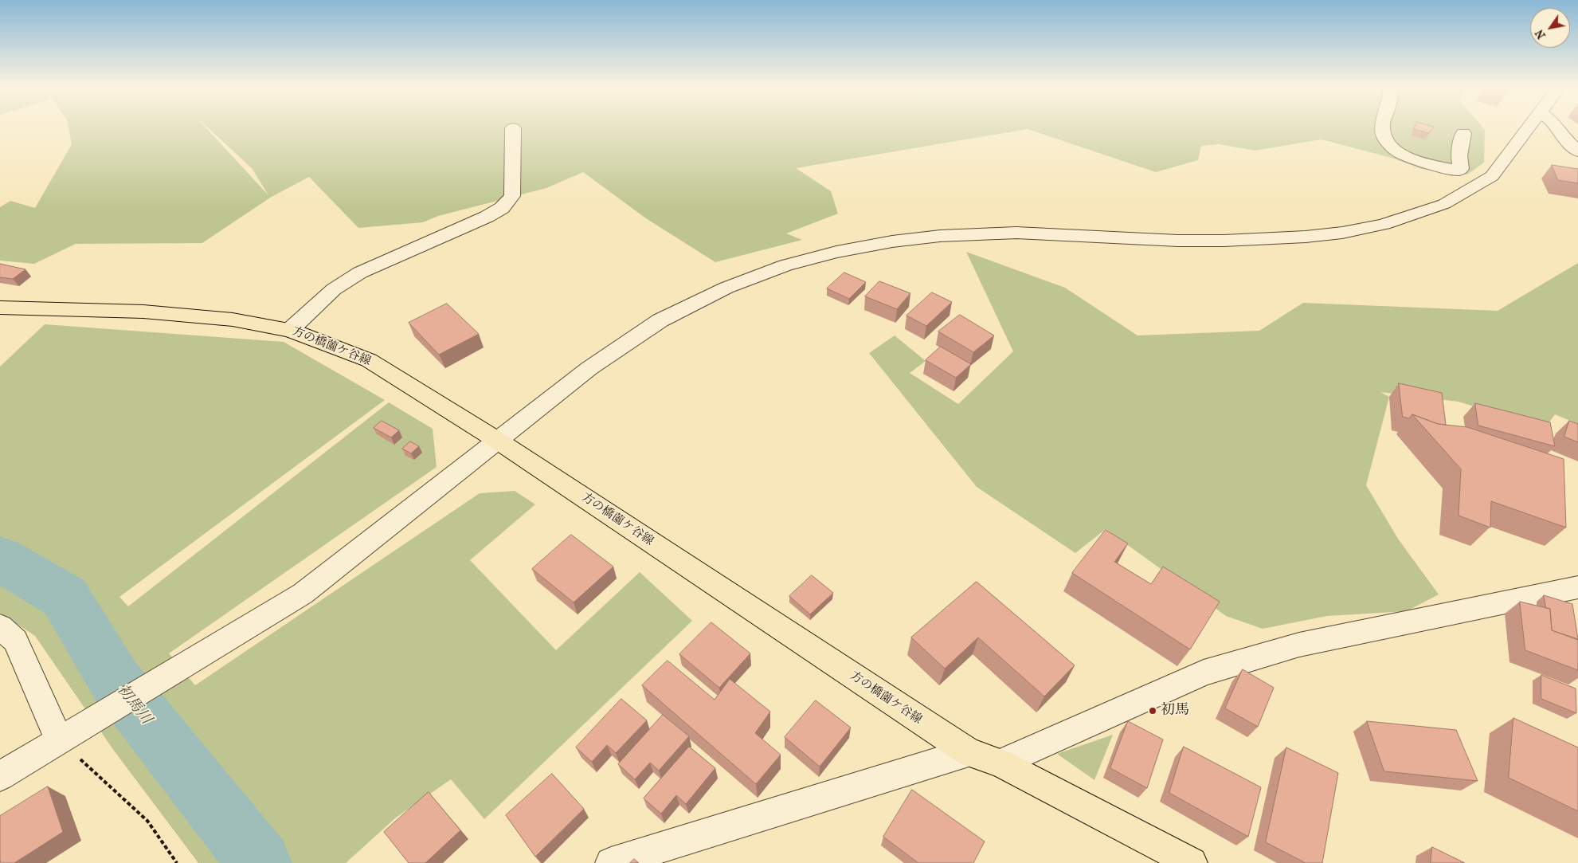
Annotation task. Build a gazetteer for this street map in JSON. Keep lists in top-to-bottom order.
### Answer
{
  "streets": {
    "main road": ["方の橋薗ケ谷線"]
  },
  "water": ["初馬川"],
  "places": ["初馬"],
  "north": "bottom left"
}
